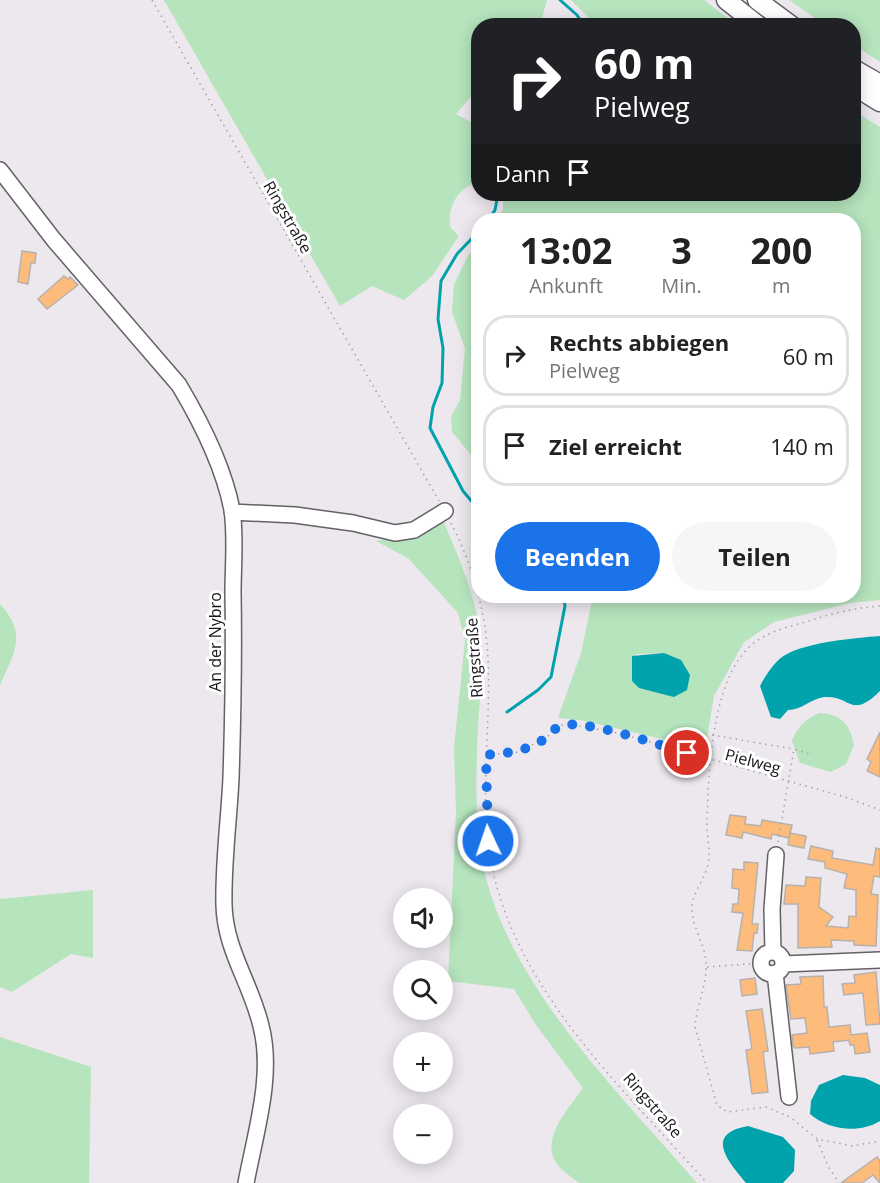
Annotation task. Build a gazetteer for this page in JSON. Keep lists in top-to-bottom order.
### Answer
{
  "streets": {
    "street": ["An der Nybro"],
    "path": ["Ringstraße", "Pielweg"]
  },
  "crossings": [
    ["Ringstraße", "Pielweg"]
  ],
  "page": {
    "turn": ["60 m", "Pielweg"],
    "then": "Dann",
    "eta": [
      "13:02",
      "Ankunft",
      "3",
      "Min.",
      "200",
      "m"
    ],
    "list": [
      {
        "name": "Rechts abbiegen",
        "note": "Pielweg",
        "value": "60 m"
      },
      {
        "name": "Ziel erreicht",
        "value": "140 m"
      }
    ],
    "buttons": ["Beenden", "Teilen"],
    "map_buttons": ["+", "−"]
  }
}
